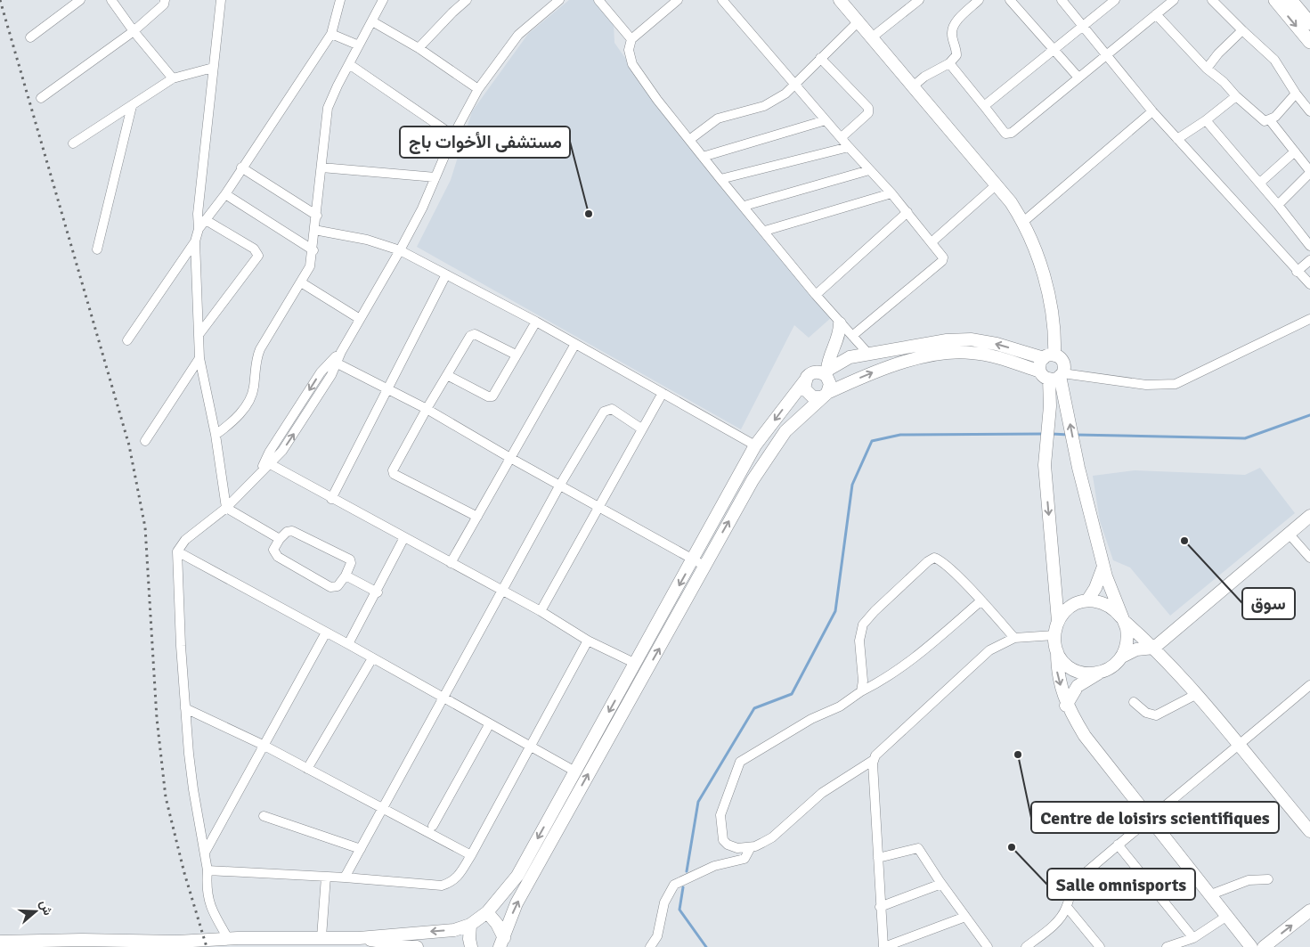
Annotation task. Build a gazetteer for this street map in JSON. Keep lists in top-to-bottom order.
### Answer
{
  "places": [
    "مستشفى الأخوات باج",
    "سوق",
    "Centre de loisirs scientifiques",
    "Salle omnisports"
  ],
  "north": "right"
}
